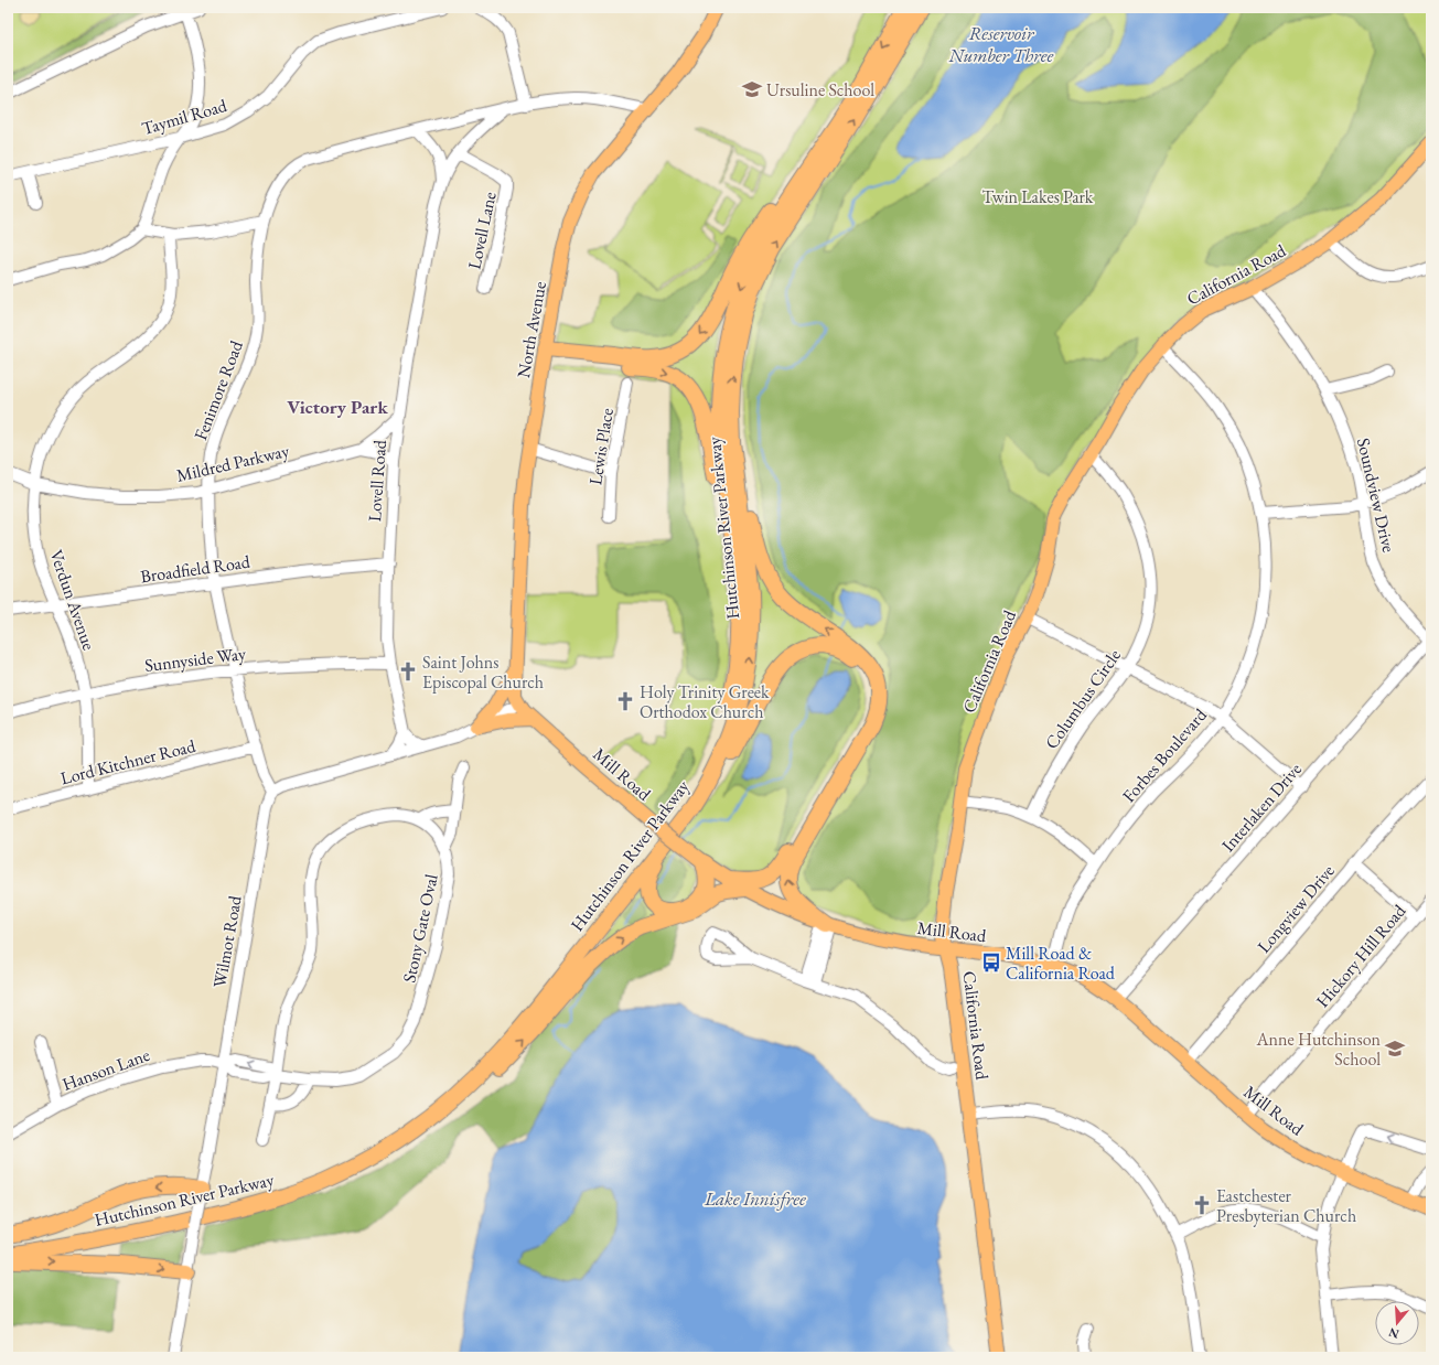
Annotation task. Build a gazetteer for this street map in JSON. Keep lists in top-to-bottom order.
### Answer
{
  "streets": {
    "highway": ["Hutchinson River Parkway"],
    "main road": ["California Road", "North Avenue", "Mill Road"],
    "street": [
      "Taymil Road",
      "Lovell Lane",
      "Fenimore Road",
      "Lewis Place",
      "Mildred Parkway",
      "Lovell Road",
      "Soundview Drive",
      "Broadfield Road",
      "Verdun Avenue",
      "Sunnyside Way",
      "Columbus Circle",
      "Forbes Boulevard",
      "Lord Kitchner Road",
      "Interlaken Drive",
      "Longview Drive",
      "Stony Gate Oval",
      "Wilmot Road",
      "Hickory Hill Road",
      "Hanson Lane"
    ]
  },
  "crossings": [
    ["Lovell Lane", "Lovell Road"],
    ["California Road", "Soundview Drive"],
    ["California Road", "Columbus Circle"],
    ["California Road", "Forbes Boulevard"],
    ["California Road", "Mill Road"],
    ["North Avenue", "Mill Road"],
    ["Fenimore Road", "Mildred Parkway"],
    ["Fenimore Road", "Lovell Road"],
    ["Fenimore Road", "Broadfield Road"],
    ["Fenimore Road", "Sunnyside Way"],
    ["Fenimore Road", "Lord Kitchner Road"],
    ["Fenimore Road", "Wilmot Road"],
    ["Mildred Parkway", "Lovell Road"],
    ["Mildred Parkway", "Verdun Avenue"],
    ["Lovell Road", "Broadfield Road"],
    ["Lovell Road", "Sunnyside Way"],
    ["Soundview Drive", "Interlaken Drive"],
    ["Broadfield Road", "Verdun Avenue"],
    ["Verdun Avenue", "Sunnyside Way"],
    ["Verdun Avenue", "Lord Kitchner Road"],
    ["Forbes Boulevard", "Mill Road"],
    ["Mill Road", "Interlaken Drive"],
    ["Mill Road", "Longview Drive"],
    ["Mill Road", "Hickory Hill Road"],
    ["Stony Gate Oval", "Wilmot Road"],
    ["Stony Gate Oval", "Hanson Lane"],
    ["Wilmot Road", "Hanson Lane"]
  ],
  "districts": ["Victory Park"],
  "water": ["Reservoir Number Three", "Lake Innisfree"],
  "parks": ["Twin Lakes Park"],
  "places": {
    "school or university": ["Ursuline School", "Anne Hutchinson School"],
    "church": ["Saint Johns Episcopal Church", "Holy Trinity Greek Orthodox Church", "Eastchester Presbyterian Church"],
    "bus stop": ["Mill Road & California Road"]
  },
  "north": "bottom"
}
